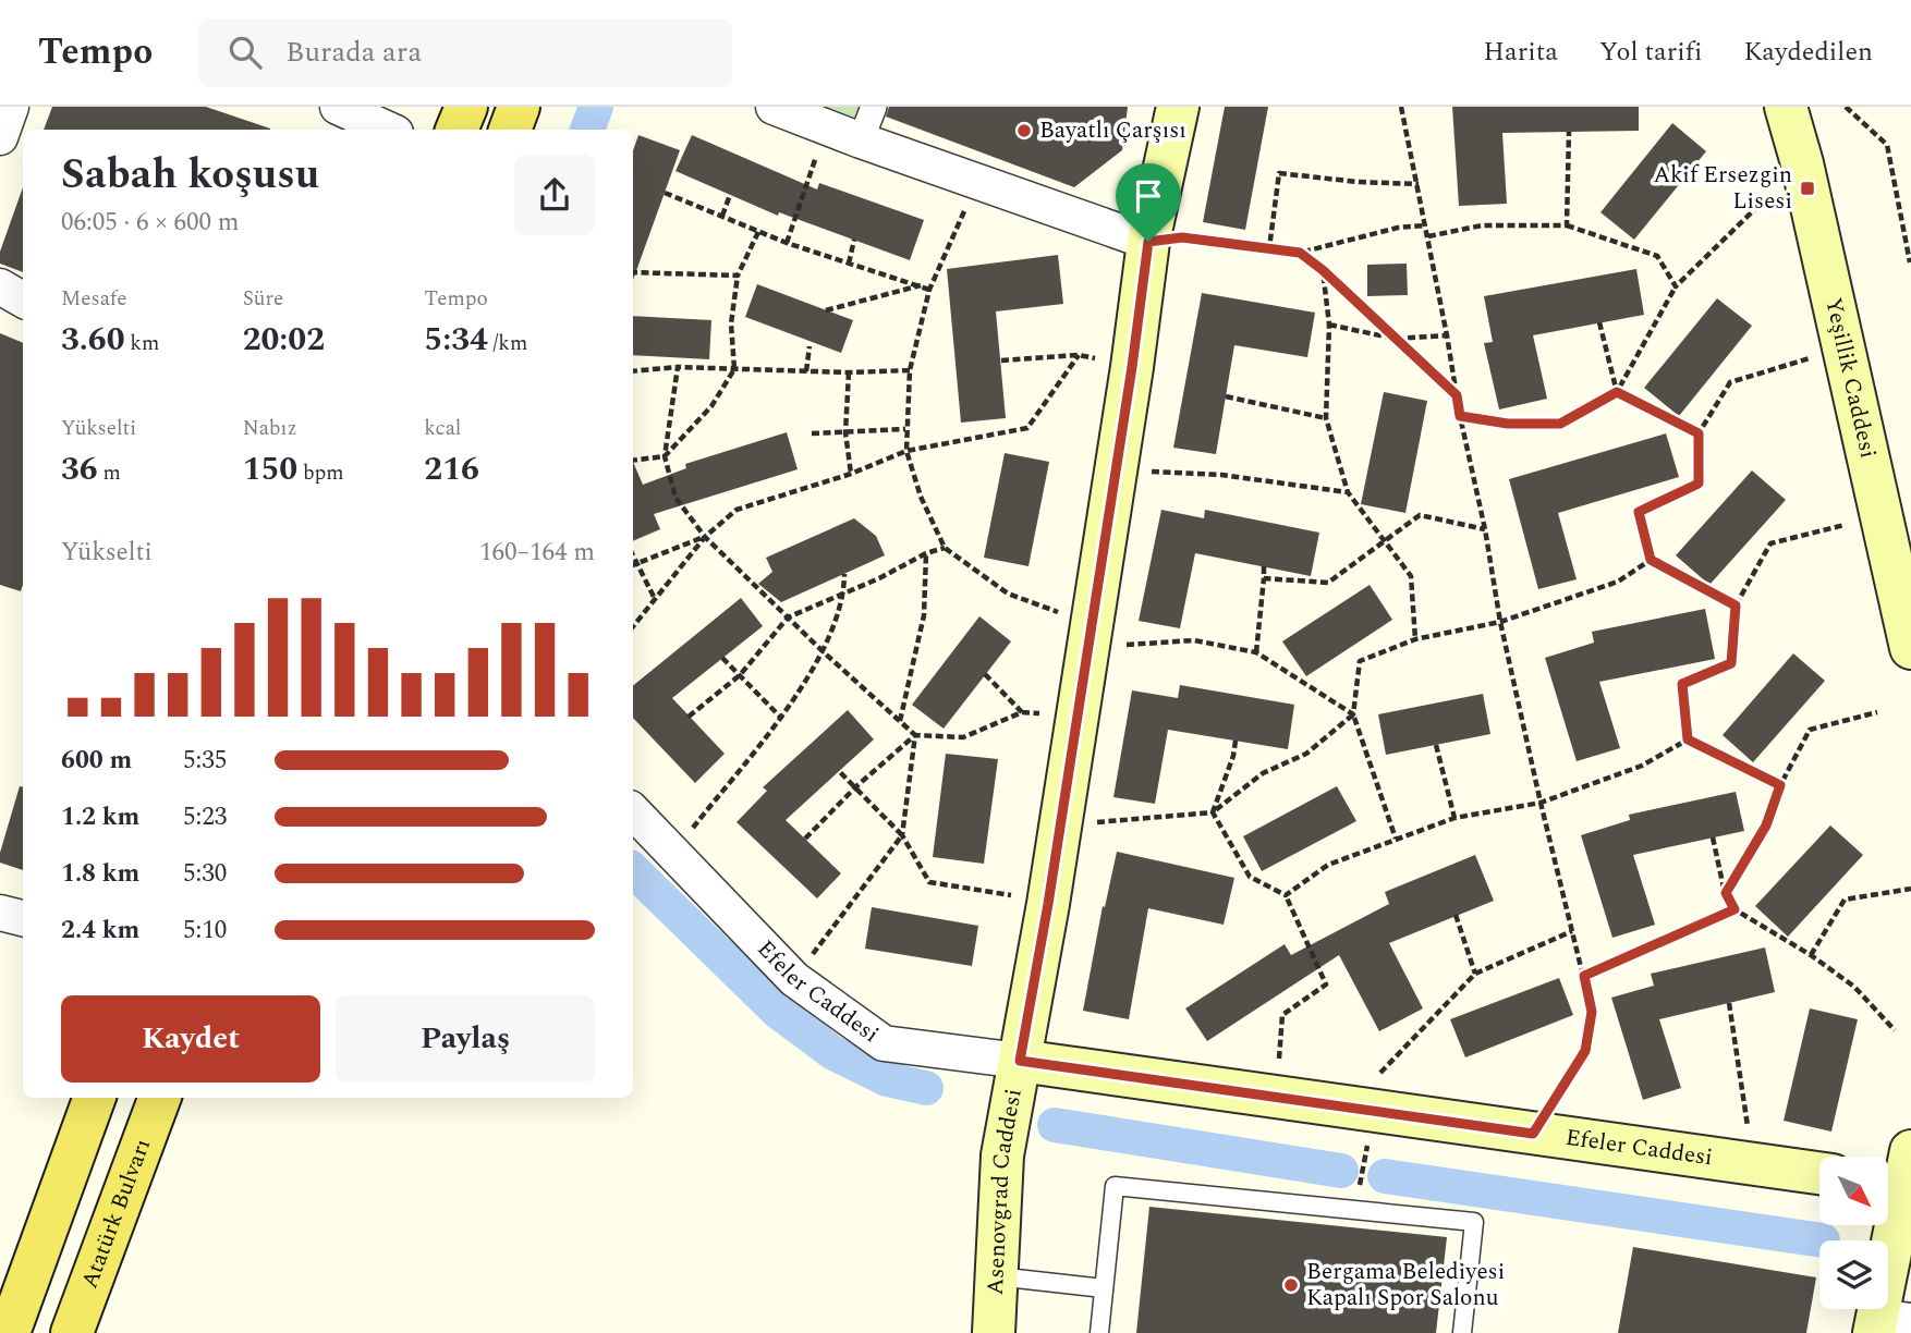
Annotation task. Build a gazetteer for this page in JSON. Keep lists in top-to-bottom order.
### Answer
{
  "streets": {
    "main road": [
      "Yeşillik Caddesi",
      "Efeler Caddesi",
      "Asenovgrad Caddesi",
      "Atatürk Bulvarı"
    ]
  },
  "crossings": [
    ["Efeler Caddesi", "Asenovgrad Caddesi"]
  ],
  "places": {
    "other": ["Bayatlı Çarşısı", "Bergama Belediyesi Kapalı Spor Salonu"],
    "transit": ["Akif Ersezgin Lisesi"]
  },
  "north": "bottom right",
  "page": {
    "header": "Tempo",
    "search": "Burada ara",
    "nav": ["Harita", "Yol tarifi", "Kaydedilen"],
    "heading": ["Sabah koşusu", "06:05 · 6 × 600 m"],
    "stats": [
      ["Mesafe", "3.60 km"],
      ["Süre", "20:02"],
      ["Tempo", "5:34 /km"],
      ["Yükselti", "36 m"],
      ["Nabız", "150 bpm"],
      ["kcal", "216"]
    ],
    "chart": ["Yükselti", "160–164 m"],
    "list": [
      {
        "name": "600 m",
        "note": "5:35"
      },
      {
        "name": "1.2 km",
        "note": "5:23"
      },
      {
        "name": "1.8 km",
        "note": "5:30"
      },
      {
        "name": "2.4 km",
        "note": "5:10"
      }
    ],
    "buttons": ["Kaydet", "Paylaş"]
  }
}
